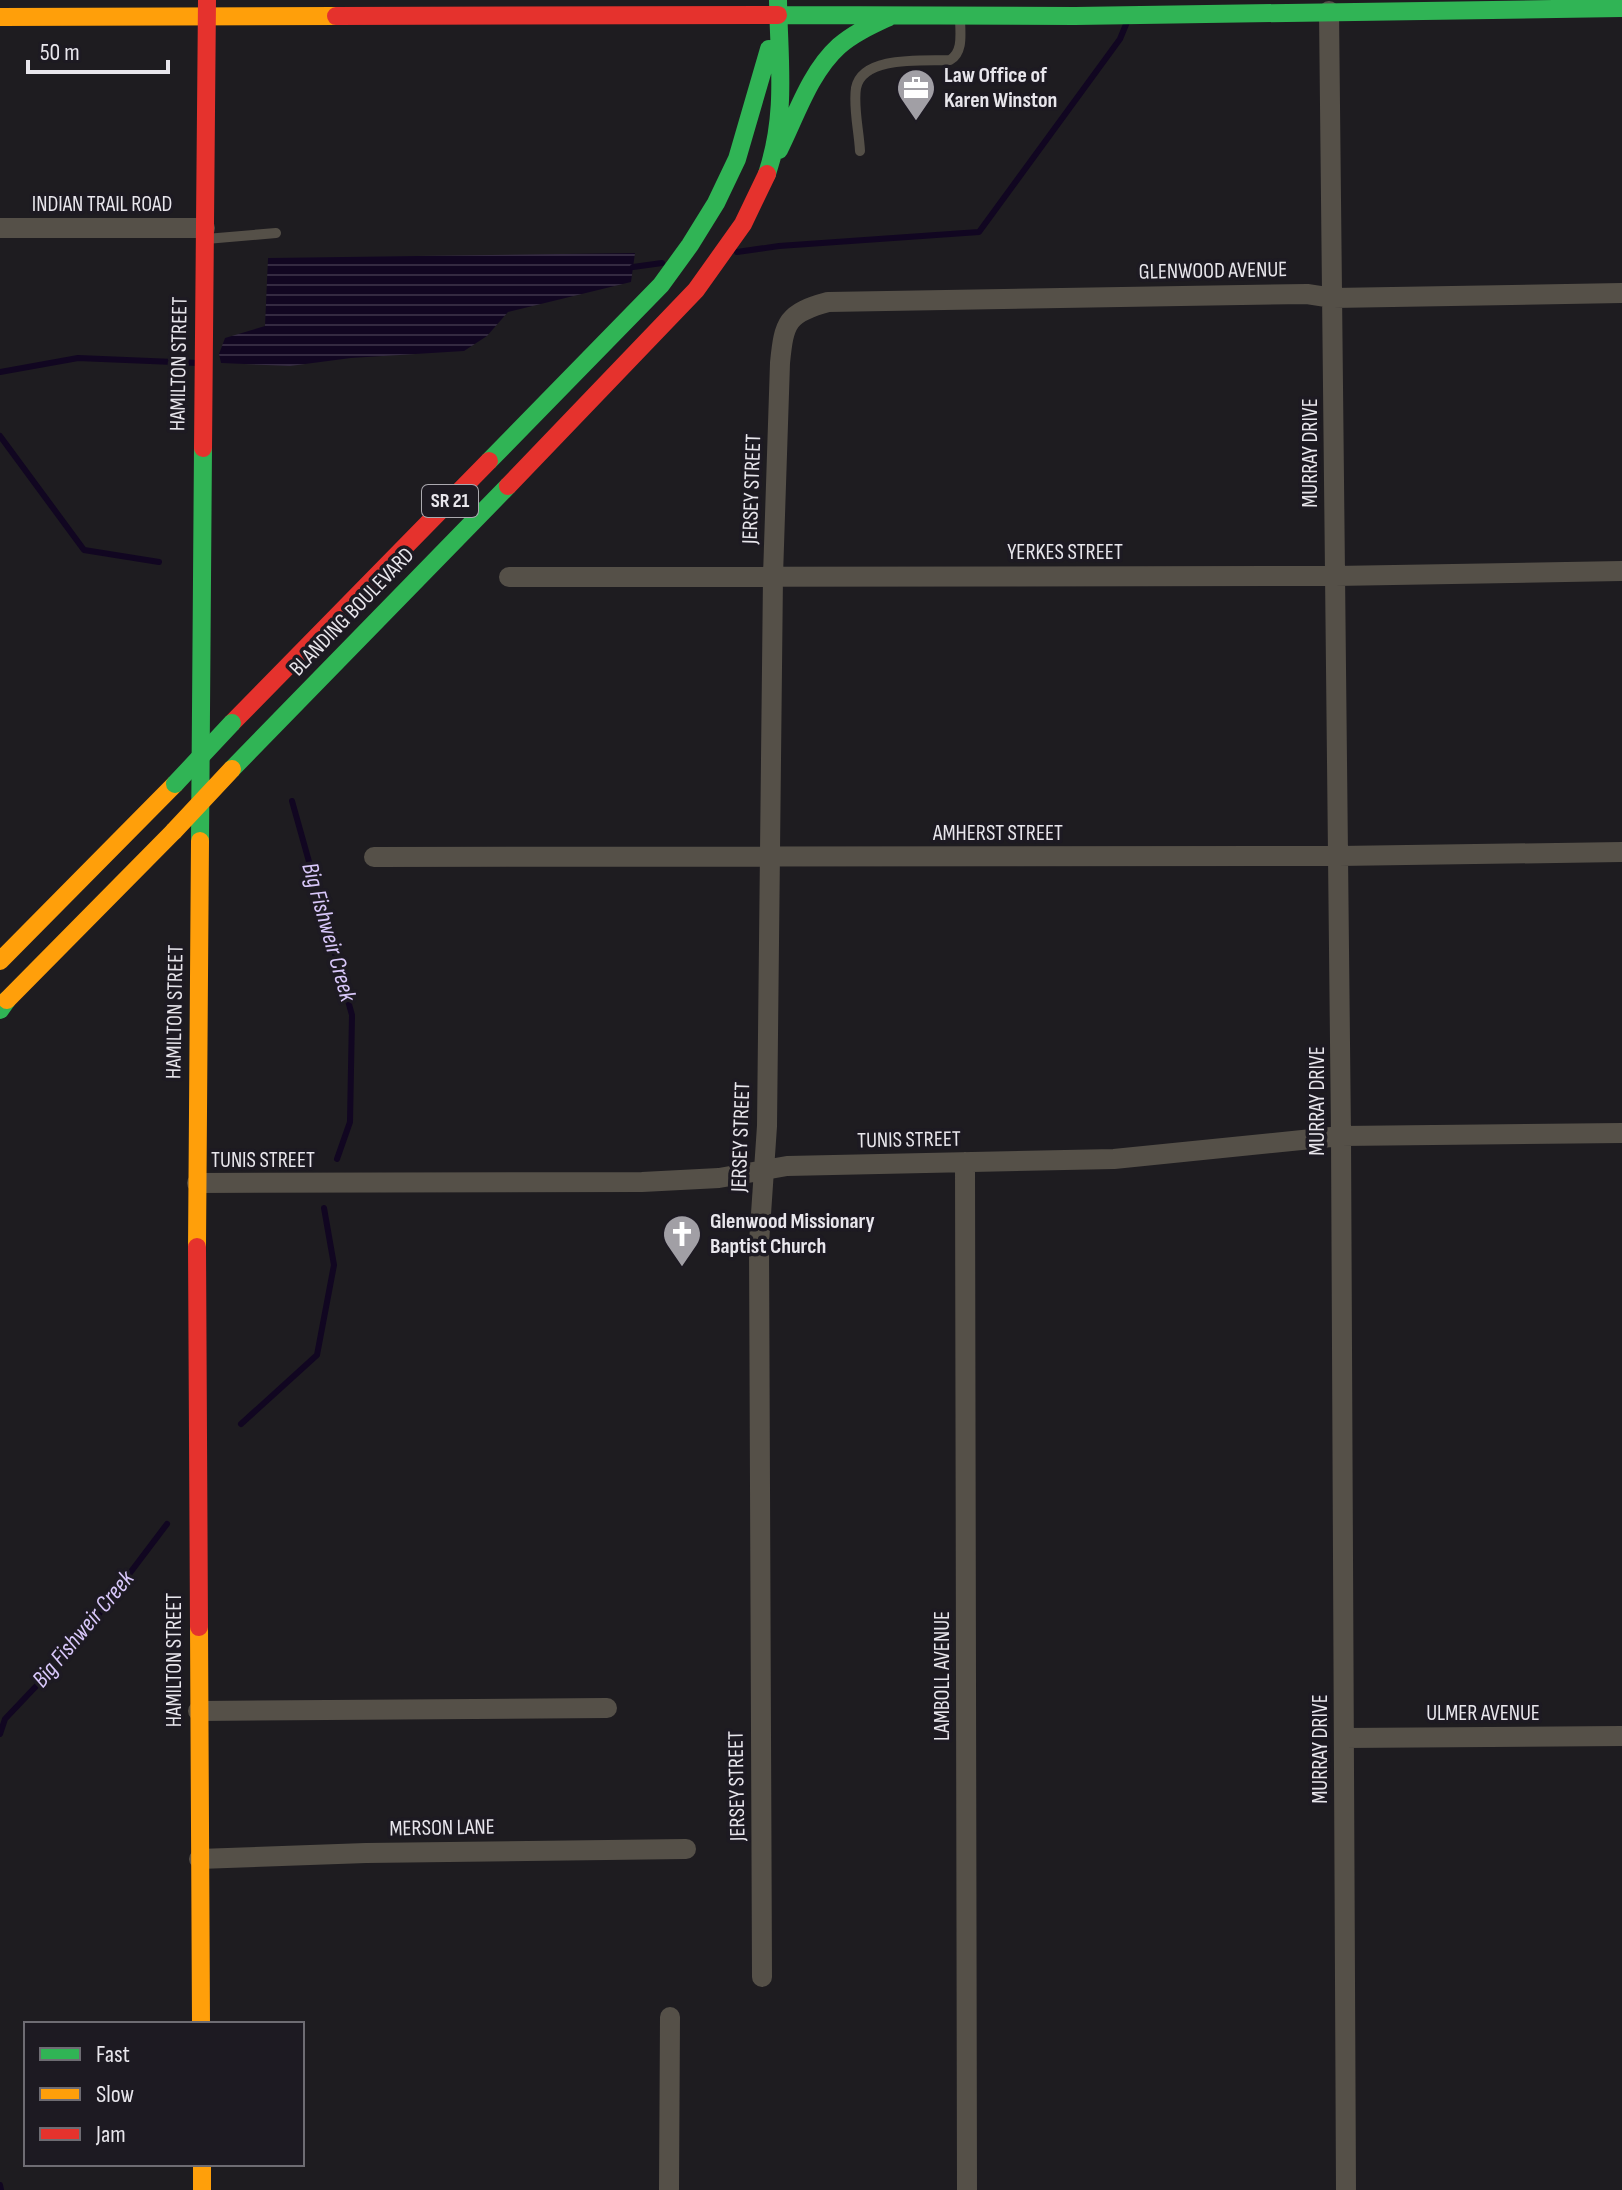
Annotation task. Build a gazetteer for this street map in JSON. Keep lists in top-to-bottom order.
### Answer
{
  "streets": {
    "main road": ["HAMILTON STREET", "SR 21", "BLANDING BOULEVARD"],
    "street": [
      "INDIAN TRAIL ROAD",
      "GLENWOOD AVENUE",
      "MURRAY DRIVE",
      "JERSEY STREET",
      "YERKES STREET",
      "AMHERST STREET",
      "TUNIS STREET",
      "LAMBOLL AVENUE",
      "ULMER AVENUE",
      "MERSON LANE"
    ]
  },
  "crossings": [
    ["INDIAN TRAIL ROAD", "HAMILTON STREET"],
    ["GLENWOOD AVENUE", "MURRAY DRIVE"],
    ["GLENWOOD AVENUE", "JERSEY STREET"],
    ["HAMILTON STREET", "TUNIS STREET"],
    ["HAMILTON STREET", "MERSON LANE"],
    ["MURRAY DRIVE", "YERKES STREET"],
    ["MURRAY DRIVE", "AMHERST STREET"],
    ["MURRAY DRIVE", "TUNIS STREET"],
    ["MURRAY DRIVE", "ULMER AVENUE"],
    ["JERSEY STREET", "YERKES STREET"],
    ["JERSEY STREET", "AMHERST STREET"],
    ["JERSEY STREET", "TUNIS STREET"],
    ["TUNIS STREET", "LAMBOLL AVENUE"]
  ],
  "water": ["Big Fishweir Creek"],
  "places": {
    "office": ["Law Office of Karen Winston"],
    "church": ["Glenwood Missionary Baptist Church"]
  },
  "legend": ["Fast", "Slow", "Jam"],
  "scale_bar": "50 m"
}
